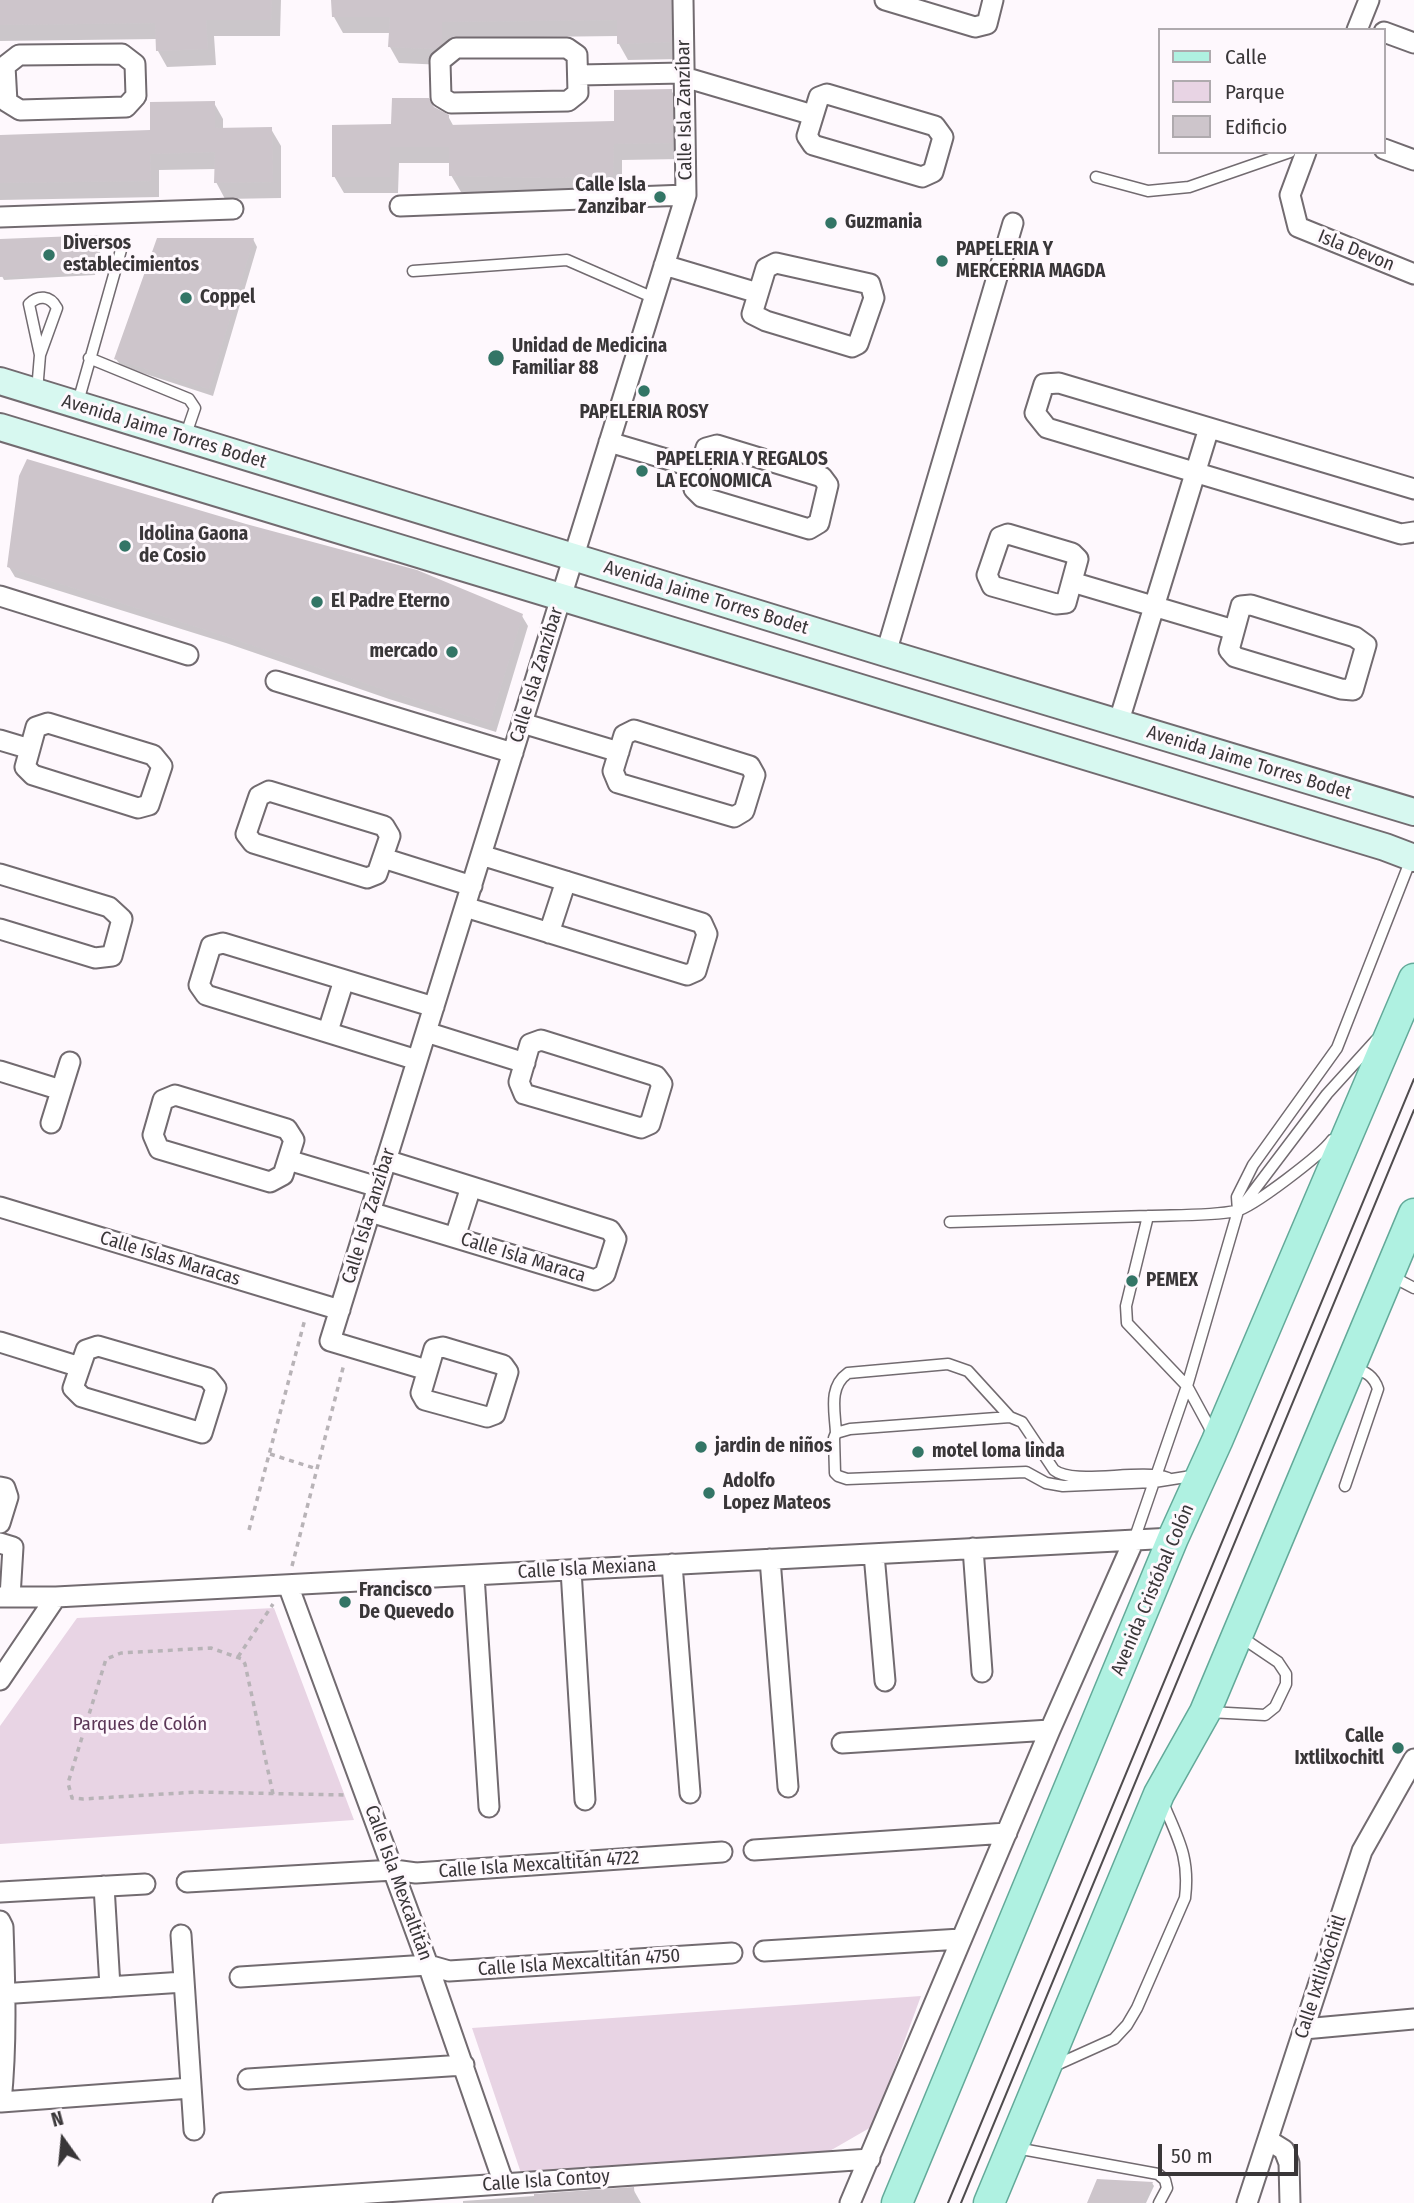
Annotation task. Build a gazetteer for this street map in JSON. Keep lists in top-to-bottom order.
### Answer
{
  "streets": {
    "main road": ["Avenida Cristóbal Colón"],
    "street": [
      "Calle Isla Zanzíbar",
      "Isla Devon",
      "Avenida Jaime Torres Bodet",
      "Calle Isla Maraca",
      "Calle Islas Maracas",
      "Calle Isla Mexiana",
      "Calle Isla Mexcaltitán 4722",
      "Calle Isla Mexcaltitán",
      "Calle Isla Mexcaltitán 4750",
      "Calle Ixtlilxóchitl",
      "Calle Isla Contoy"
    ]
  },
  "crossings": [
    ["Calle Isla Zanzíbar", "Avenida Jaime Torres Bodet"],
    ["Calle Isla Zanzíbar", "Calle Isla Maraca"],
    ["Calle Isla Zanzíbar", "Calle Islas Maracas"],
    ["Calle Isla Mexiana", "Avenida Cristóbal Colón"],
    ["Calle Isla Mexiana", "Calle Isla Mexcaltitán"],
    ["Calle Isla Mexcaltitán 4722", "Calle Isla Mexcaltitán"],
    ["Calle Isla Mexcaltitán", "Calle Isla Mexcaltitán 4750"],
    ["Calle Isla Mexcaltitán", "Calle Isla Contoy"]
  ],
  "parks": ["Parques de Colón"],
  "places": [
    "Calle Isla Zanzibar",
    "Guzmania",
    "Diversos establecimientos",
    "PAPELERIA Y MERCERRIA MAGDA",
    "Coppel",
    "Unidad de Medicina Familiar 88",
    "PAPELERIA ROSY",
    "PAPELERIA Y REGALOS LA ECONOMICA",
    "Idolina Gaona de Cosio",
    "El Padre Eterno",
    "mercado",
    "PEMEX",
    "jardin de niños",
    "motel loma linda",
    "Adolfo Lopez Mateos",
    "Francisco De Quevedo",
    "Calle Ixtlilxochitl"
  ],
  "legend": ["Calle", "Parque", "Edificio"],
  "scale_bar": "50 m",
  "north": "top"
}
